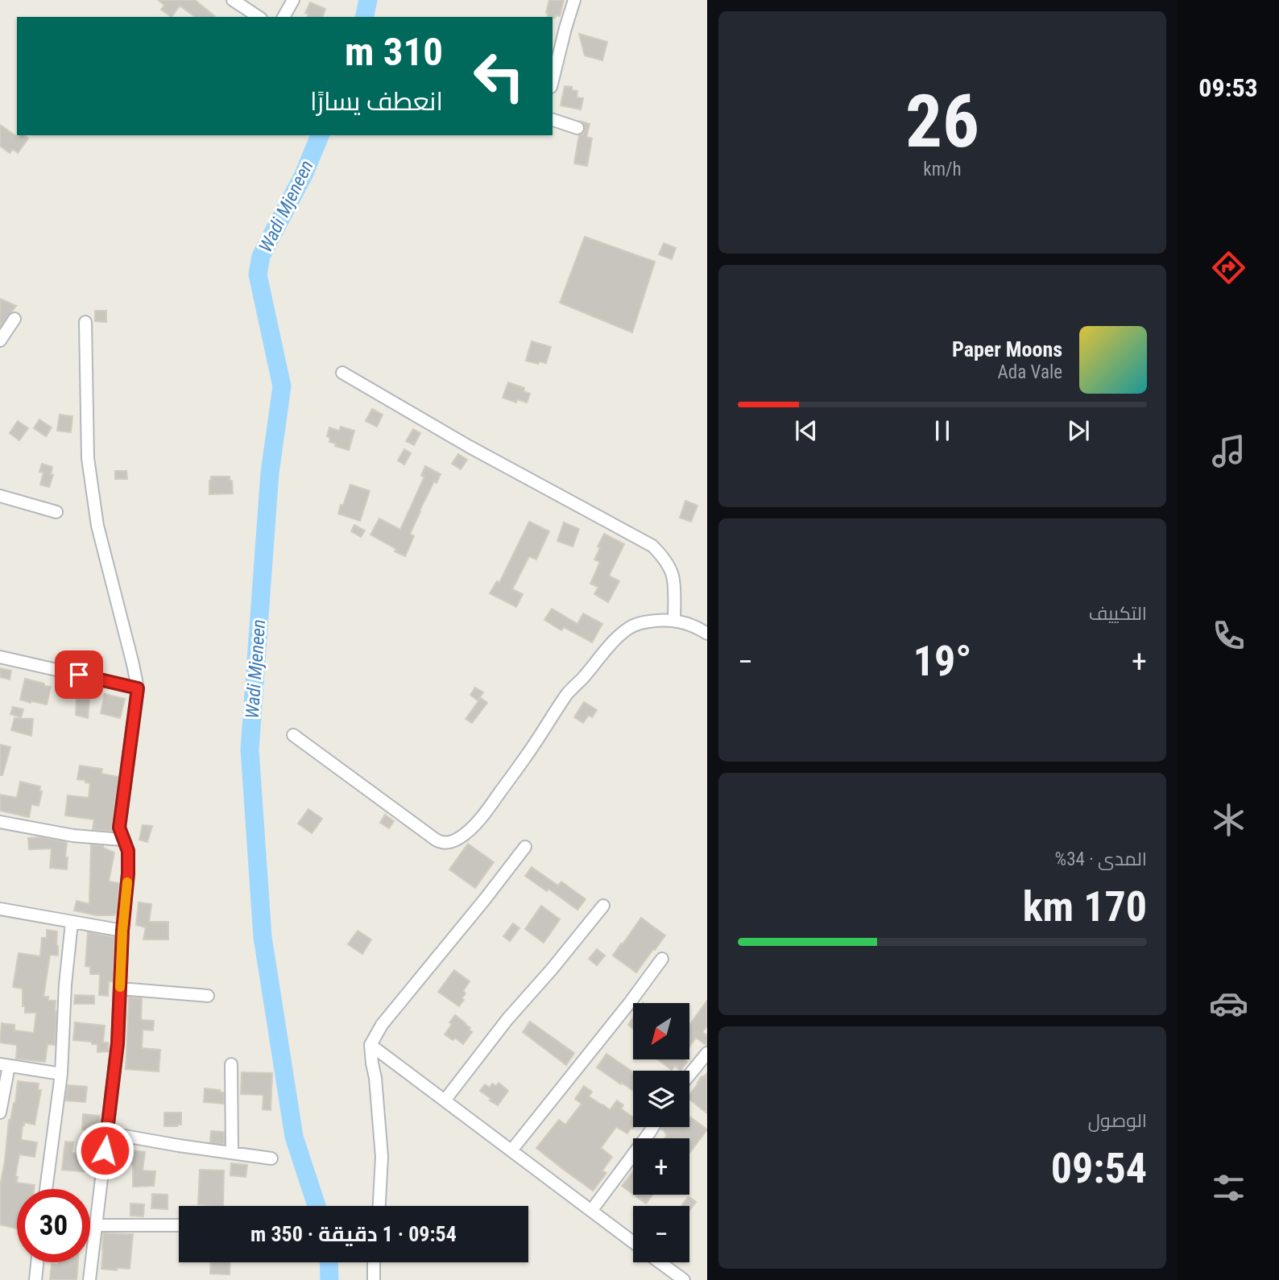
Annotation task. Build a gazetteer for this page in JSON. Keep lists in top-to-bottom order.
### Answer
{
  "water": ["Wadi Mjeneen"],
  "north": "bottom left",
  "page": {
    "tabs": "09:53",
    "tile": [
      ["26", "km/h"],
      "التكييف",
      ["المدى · 34%", "170 km"],
      ["الوصول", "09:54"]
    ],
    "turn": ["310 m", "انعطف يسارًا"],
    "song": ["Paper Moons", "Ada Vale"],
    "heat": ["−", "19°", "+"],
    "map_buttons": ["+", "−"],
    "limit": "30",
    "trip": "09:54 · 1 دقيقة · 350 m"
  }
}
